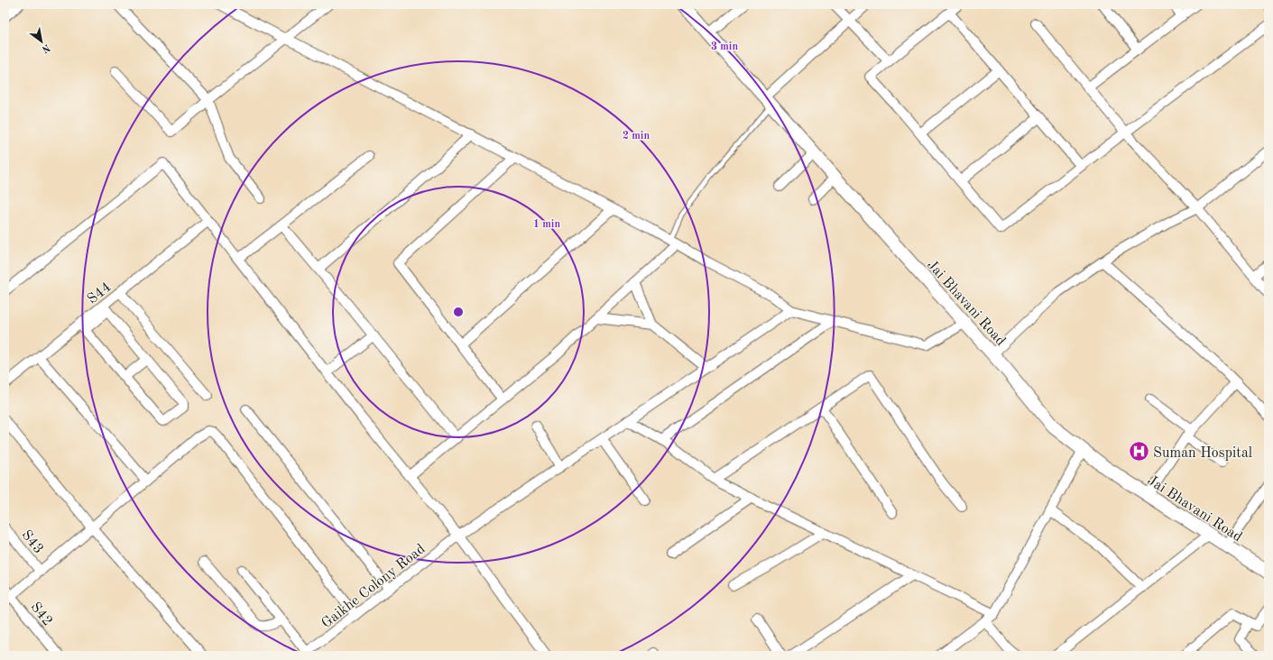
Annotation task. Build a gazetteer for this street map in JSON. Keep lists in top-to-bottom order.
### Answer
{
  "streets": {
    "street": [
      "S44",
      "Jai Bhavani Road",
      "S43",
      "Gaikhe Colony Road",
      "S42"
    ]
  },
  "places": {
    "hospital": ["Suman Hospital"]
  },
  "north": "bottom right",
  "rings": ["3 min", "2 min", "1 min"]
}
